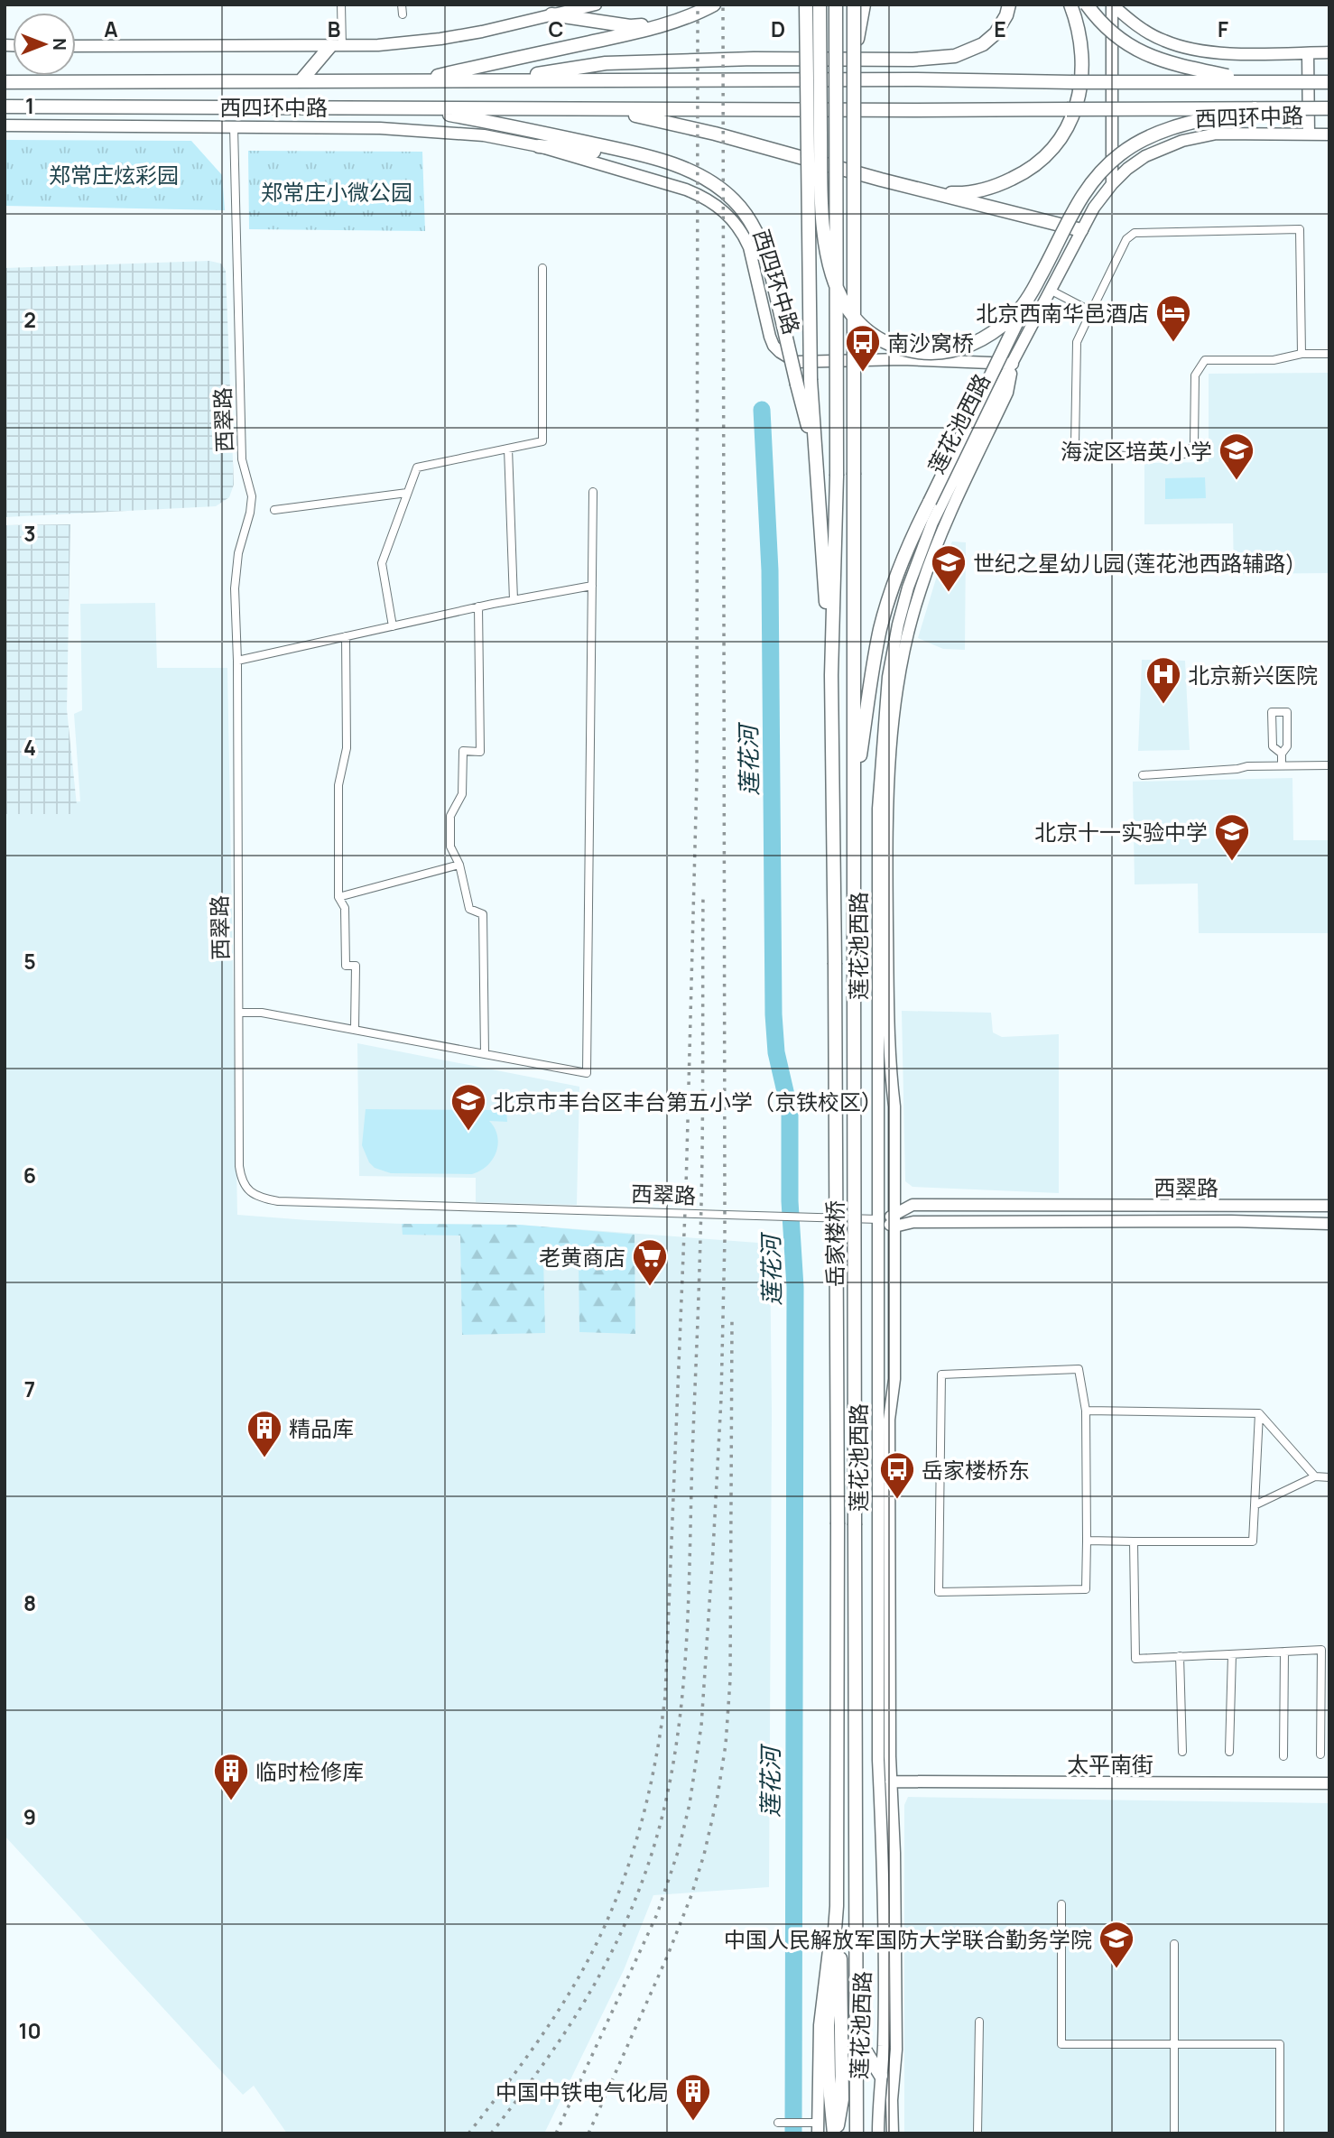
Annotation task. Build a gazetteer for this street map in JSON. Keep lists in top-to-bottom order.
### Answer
{
  "streets": {
    "highway": ["西四环中路", "莲花池西路", "岳家楼桥"],
    "street": ["西翠路", "太平南街"]
  },
  "crossings": [
    ["西四环中路", "西翠路"],
    ["西四环中路", "莲花池西路"],
    ["西翠路", "莲花池西路"],
    ["莲花池西路", "岳家楼桥"],
    ["莲花池西路", "太平南街"]
  ],
  "water": ["莲花河"],
  "parks": ["郑常庄炫彩园", "郑常庄小微公园"],
  "places": {
    "hotel": ["北京西南华邑酒店"],
    "bus stop": ["南沙窝桥", "岳家楼桥东"],
    "school or university": [
      "海淀区培英小学",
      "世纪之星幼儿园(莲花池西路辅路)",
      "北京十一实验中学",
      "北京市丰台区丰台第五小学（京铁校区）",
      "中国人民解放军国防大学联合勤务学院"
    ],
    "hospital": ["北京新兴医院"],
    "supermarket": ["老黄商店"],
    "building": ["精品库", "临时检修库", "中国中铁电气化局"]
  },
  "north": "right",
  "grid": {
    "columns": [
      "A",
      "B",
      "C",
      "D",
      "E",
      "F"
    ],
    "rows": [
      "1",
      "2",
      "3",
      "4",
      "5",
      "6",
      "7",
      "8",
      "9",
      "10"
    ]
  }
}
